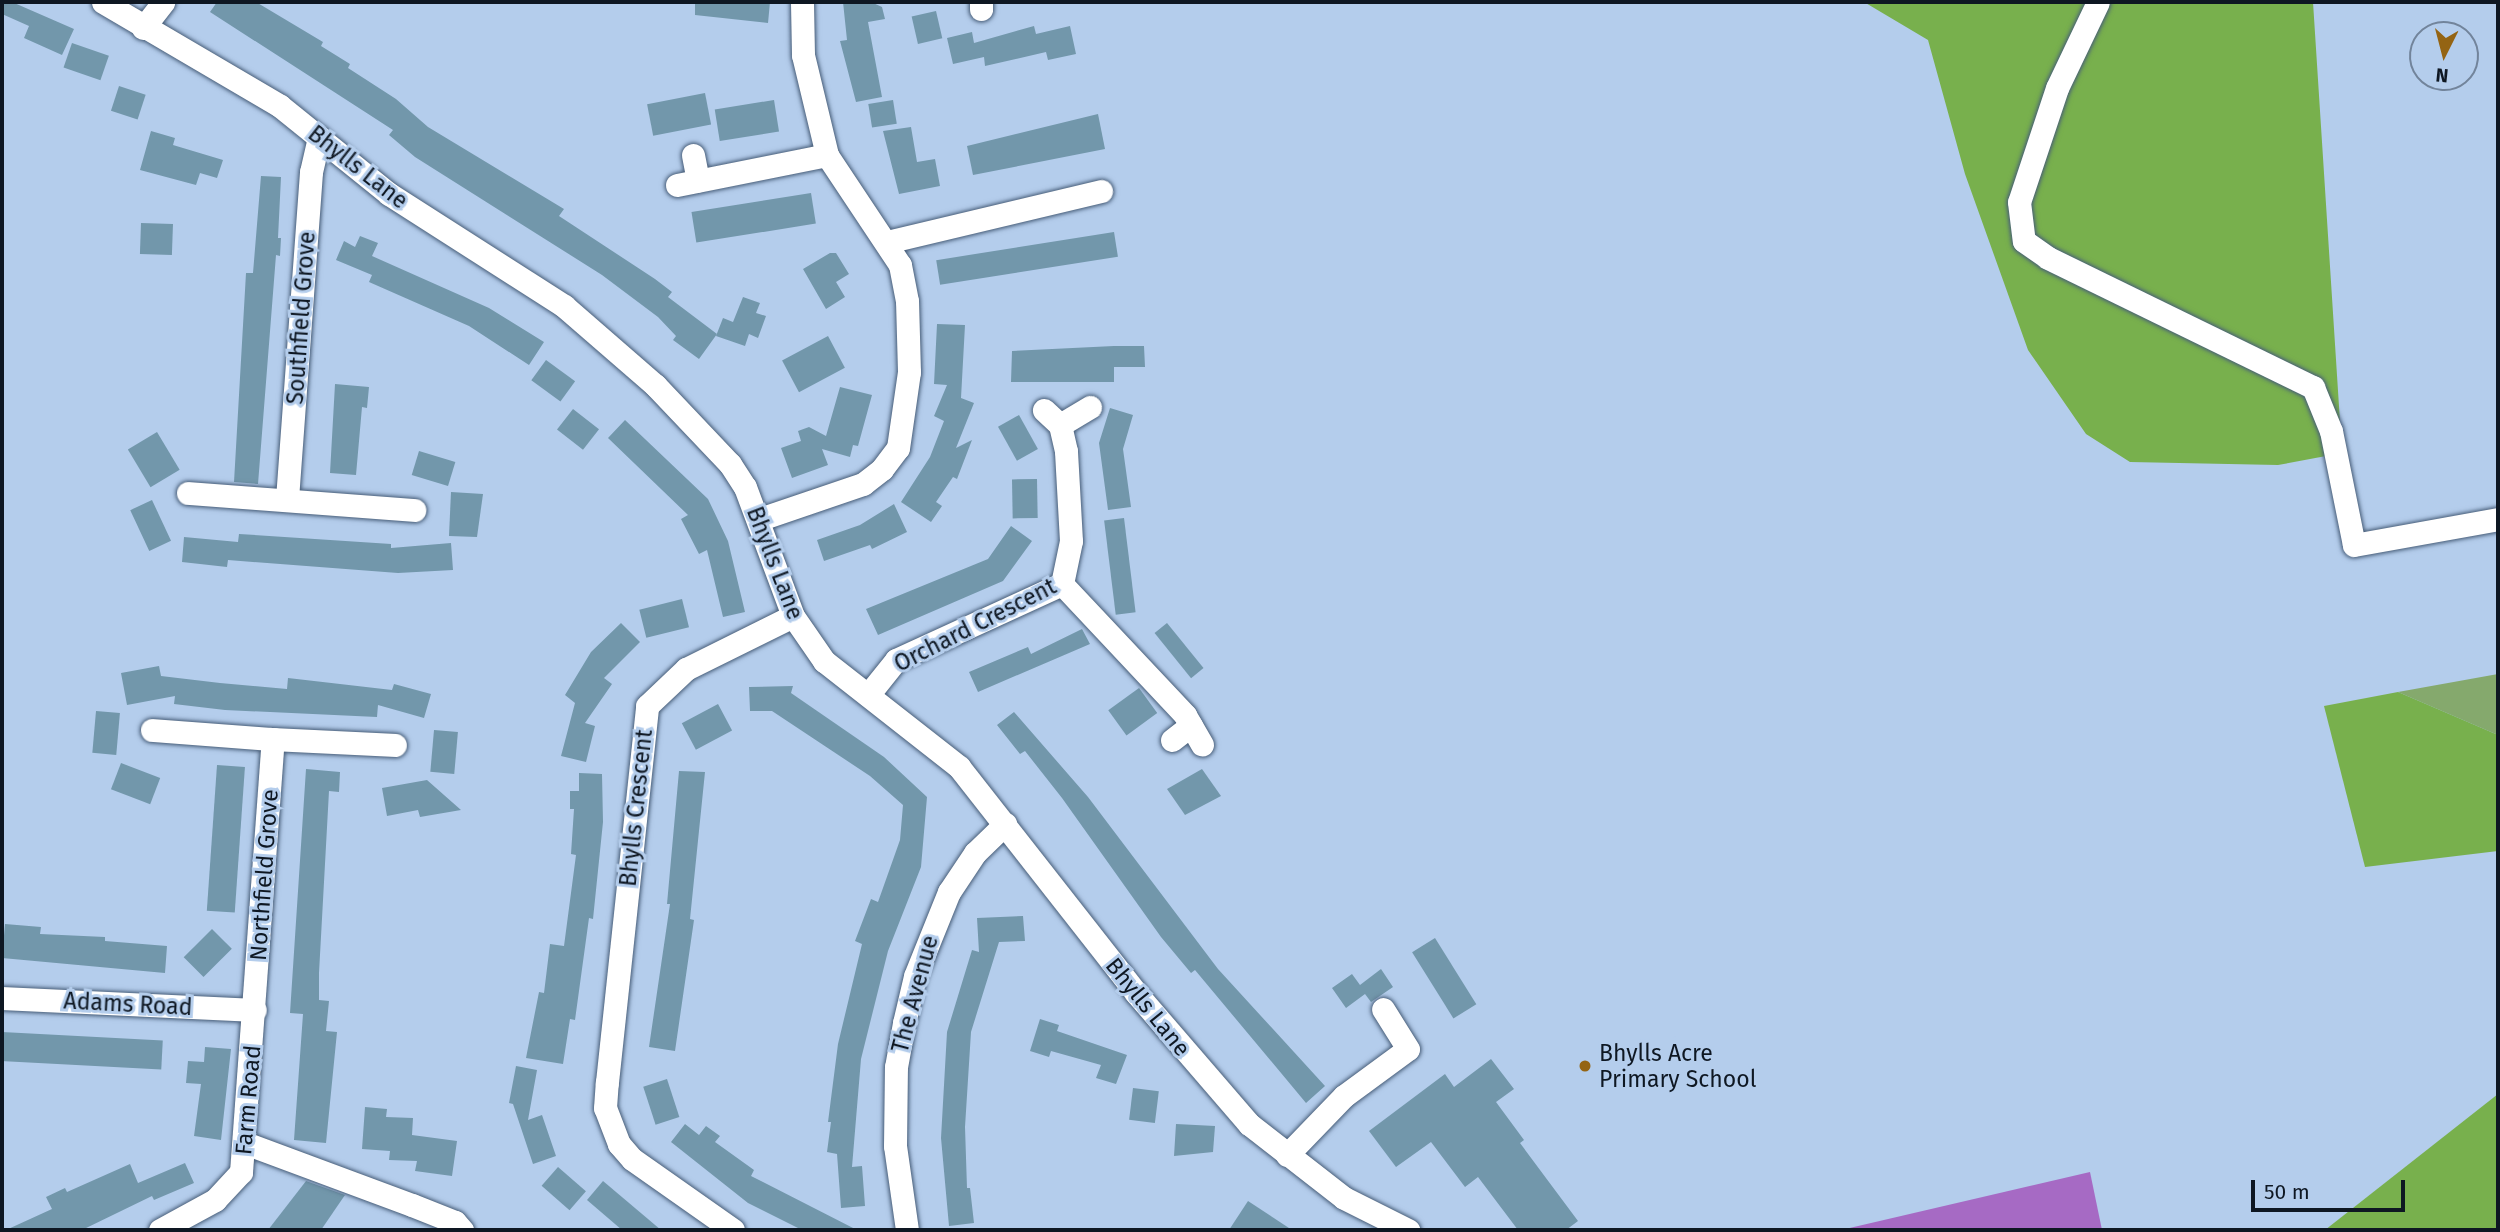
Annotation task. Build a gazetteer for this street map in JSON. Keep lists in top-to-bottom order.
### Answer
{
  "streets": {
    "street": [
      "Bhylls Lane",
      "Southfield Grove",
      "Orchard Crescent",
      "Bhylls Crescent",
      "Northfield Grove",
      "The Avenue",
      "Adams Road",
      "Farm Road"
    ]
  },
  "crossings": [
    ["Bhylls Lane", "Southfield Grove"],
    ["Bhylls Lane", "Orchard Crescent"],
    ["Bhylls Lane", "Bhylls Crescent"],
    ["Bhylls Lane", "The Avenue"],
    ["Northfield Grove", "Adams Road"],
    ["Northfield Grove", "Farm Road"],
    ["Adams Road", "Farm Road"]
  ],
  "places": ["Bhylls Acre Primary School"],
  "scale_bar": "50 m",
  "north": "bottom"
}
